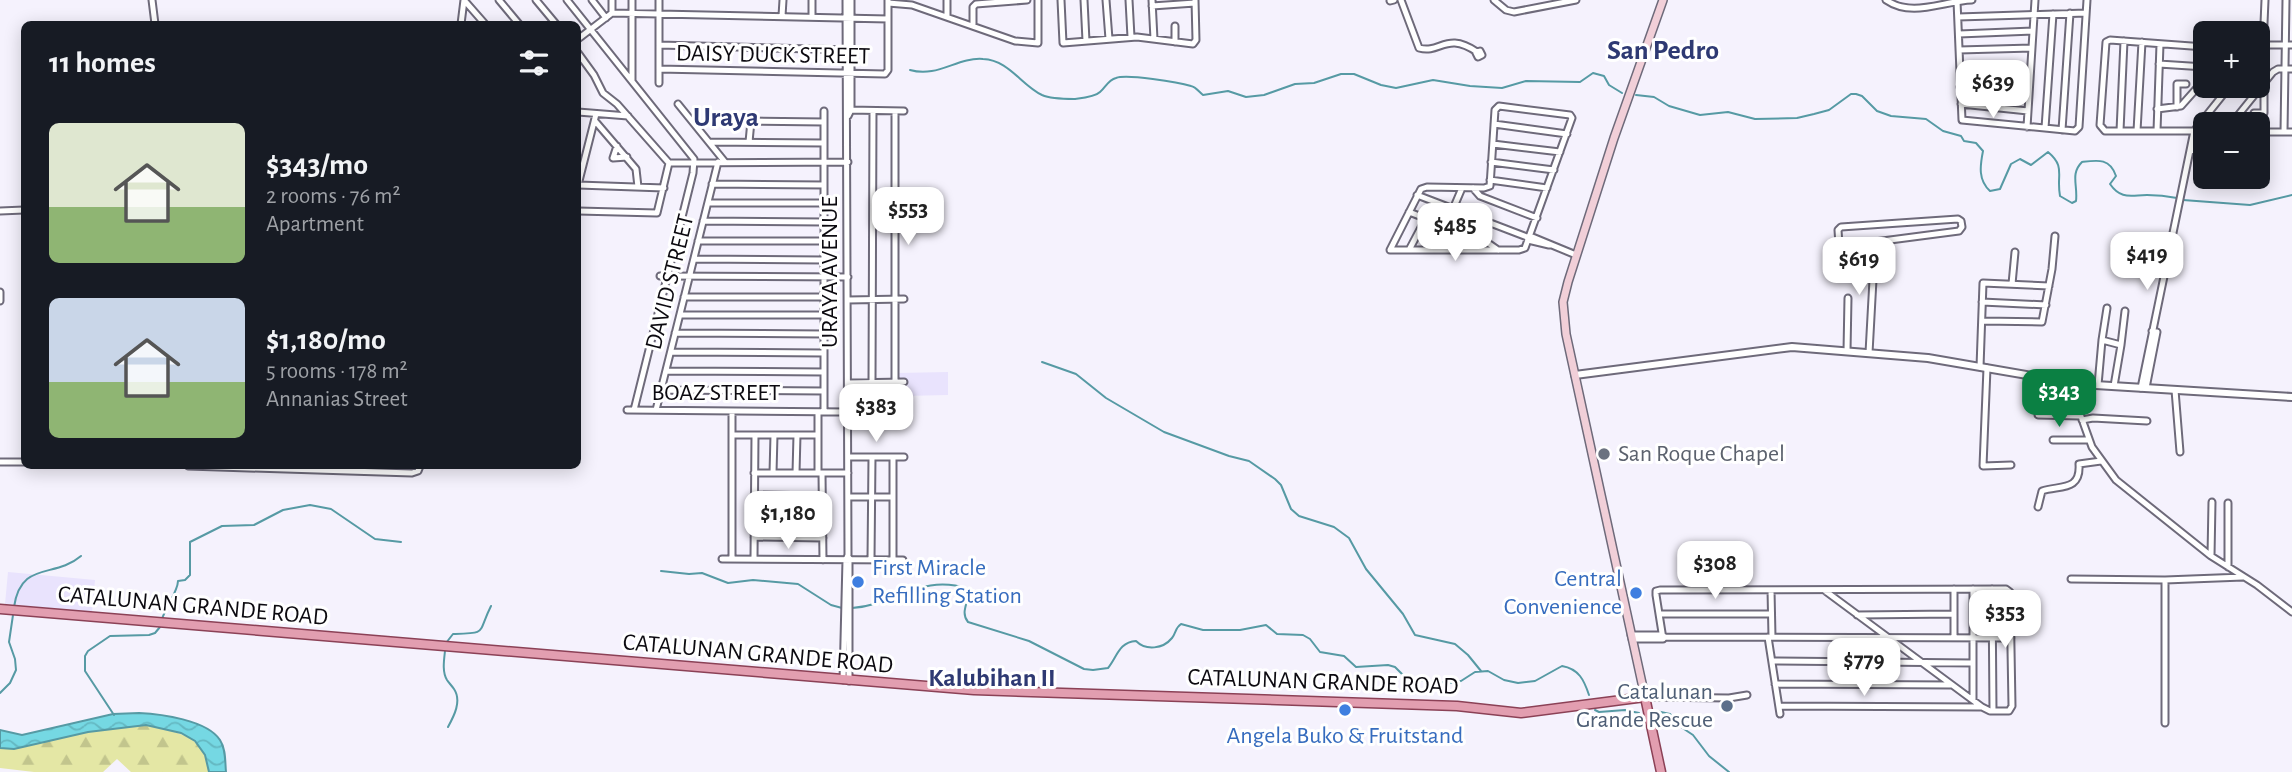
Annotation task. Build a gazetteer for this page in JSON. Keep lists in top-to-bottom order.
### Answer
{
  "streets": {
    "main road": ["CATALUNAN GRANDE ROAD"],
    "street": [
      "DAISY DUCK STREET",
      "URAYA AVENUE",
      "DAVID STREET",
      "BOAZ STREET"
    ]
  },
  "crossings": [
    ["DAISY DUCK STREET", "URAYA AVENUE"],
    ["URAYA AVENUE", "BOAZ STREET"],
    ["URAYA AVENUE", "CATALUNAN GRANDE ROAD"],
    ["DAVID STREET", "BOAZ STREET"]
  ],
  "districts": ["San Pedro", "Uraya", "Kalubihan II"],
  "places": [
    "San Roque Chapel",
    "First Miracle Refilling Station",
    "Central Convenience",
    "Catalunan Grande Rescue",
    "Angela Buko & Fruitstand"
  ],
  "page": {
    "map_buttons": ["+", "−"],
    "heading": "11 homes",
    "price": [
      "$639",
      "$553",
      "$485",
      "$419",
      "$619",
      "$343",
      "$383",
      "$1,180",
      "$308",
      "$353",
      "$779"
    ],
    "list": [
      {
        "name": "$343/mo",
        "note": "2 rooms · 76 m² · Apartment"
      },
      {
        "name": "$1,180/mo",
        "note": "5 rooms · 178 m² · Annanias Street"
      }
    ]
  }
}
